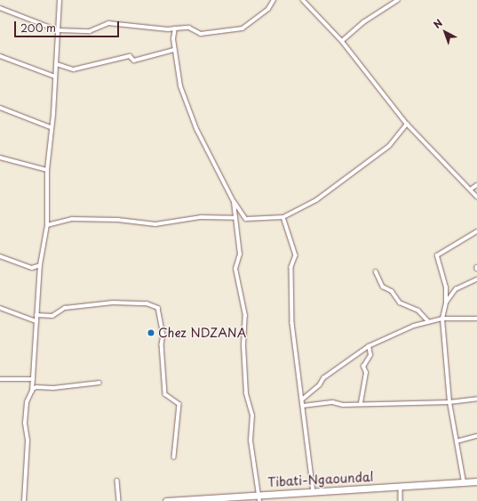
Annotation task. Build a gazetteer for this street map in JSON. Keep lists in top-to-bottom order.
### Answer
{
  "streets": {
    "highway": ["Tibati-Ngaoundal"]
  },
  "places": ["Chez NDZANA"],
  "scale_bar": "200 m",
  "north": "top left"
}
